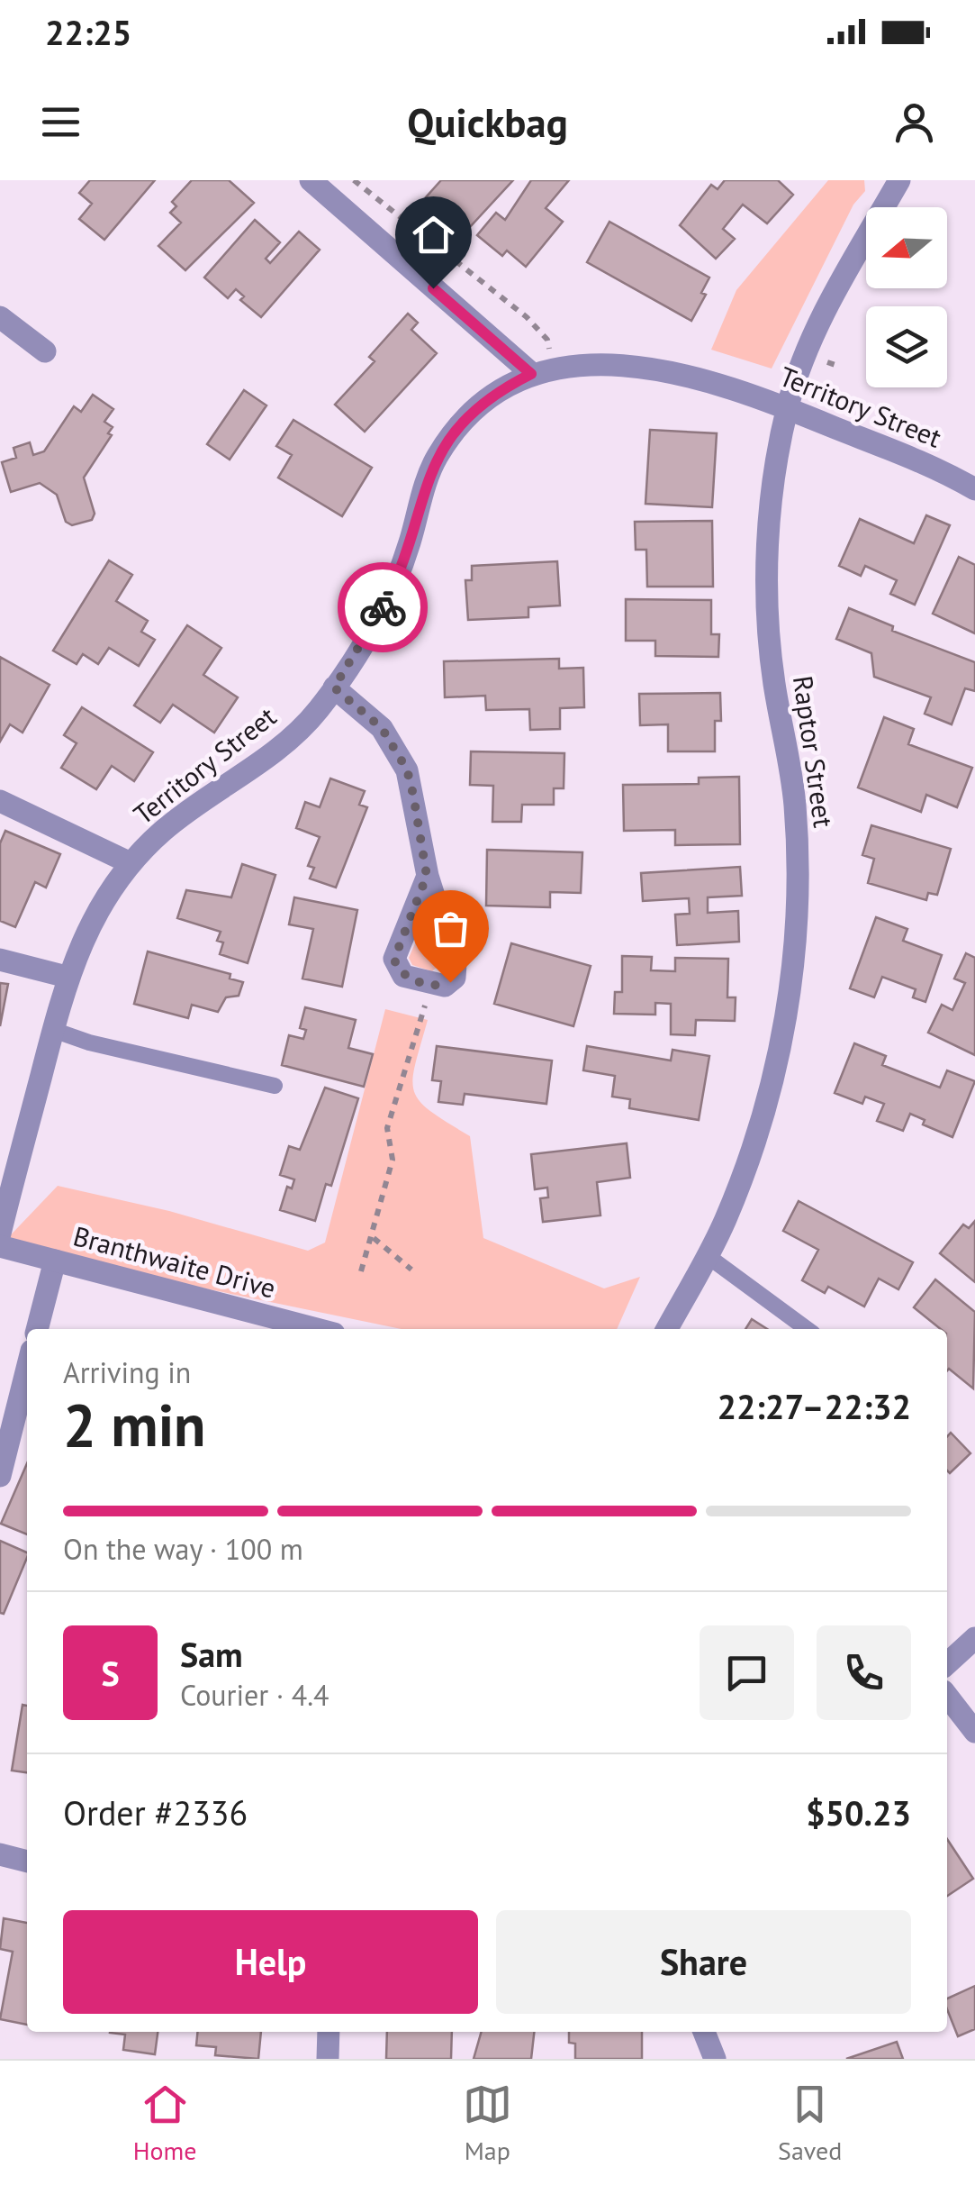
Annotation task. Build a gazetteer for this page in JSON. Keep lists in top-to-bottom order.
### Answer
{
  "streets": {
    "street": ["Territory Street", "Raptor Street", "Branthwaite Drive"]
  },
  "crossings": [
    ["Territory Street", "Raptor Street"]
  ],
  "north": "left",
  "page": {
    "status": "22:25",
    "header": "Quickbag",
    "heading": ["2 min", "Arriving in", "22:27–22:32"],
    "panel": [
      "Sam",
      "Courier · 4.4",
      "Order #2336",
      "$50.23"
    ],
    "bar": "On the way · 100 m",
    "round": "S",
    "buttons": ["Help", "Share"],
    "tabs": ["Home", "Map", "Saved"]
  }
}
